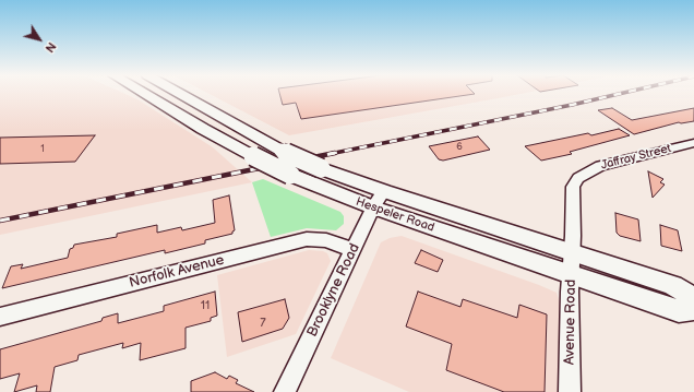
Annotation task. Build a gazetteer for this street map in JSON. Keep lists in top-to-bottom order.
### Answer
{
  "streets": {
    "main road": ["Hespeler Road"],
    "street": [
      "Jaffray Street",
      "Norfolk Avenue",
      "Brooklyne Road",
      "Avenue Road"
    ]
  },
  "crossings": [
    ["Jaffray Street", "Hespeler Road"],
    ["Jaffray Street", "Avenue Road"],
    ["Hespeler Road", "Brooklyne Road"],
    ["Hespeler Road", "Avenue Road"],
    ["Norfolk Avenue", "Brooklyne Road"]
  ],
  "house_numbers": [
    "6",
    "1",
    "11",
    "7"
  ],
  "north": "bottom right"
}
